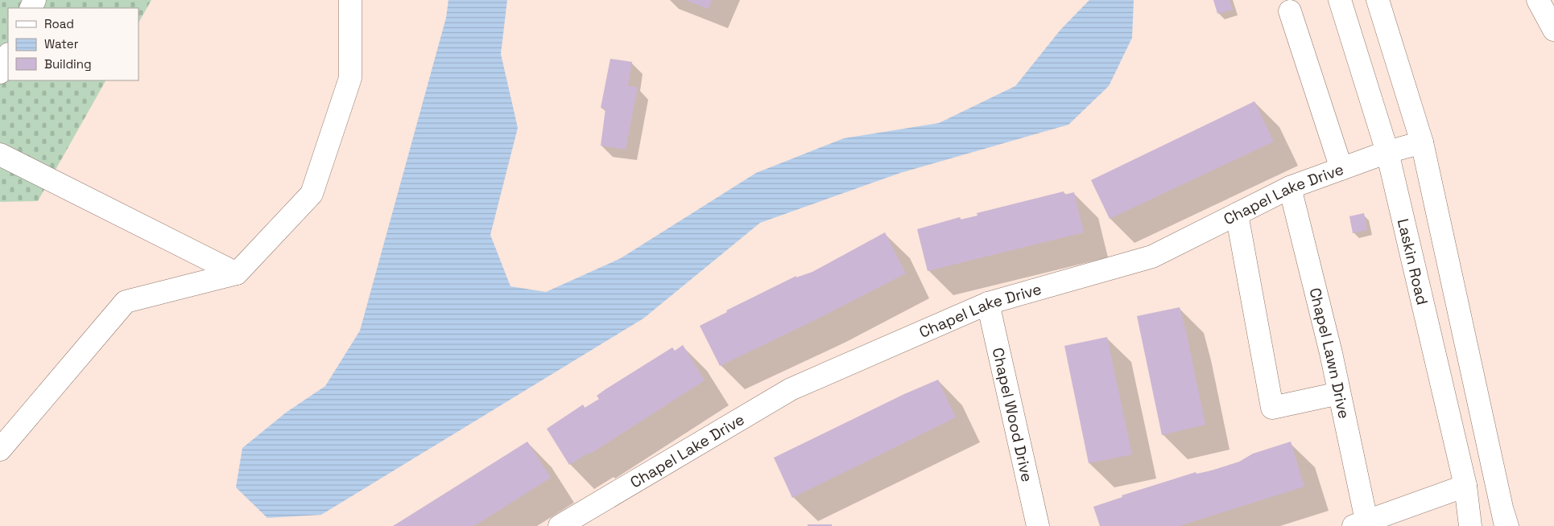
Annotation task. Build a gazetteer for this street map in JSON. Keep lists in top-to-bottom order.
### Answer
{
  "streets": {
    "street": [
      "Chapel Lake Drive",
      "Laskin Road",
      "Chapel Lawn Drive",
      "Chapel Wood Drive"
    ]
  },
  "crossings": [
    ["Chapel Lake Drive", "Laskin Road"],
    ["Chapel Lake Drive", "Chapel Lawn Drive"],
    ["Chapel Lake Drive", "Chapel Wood Drive"]
  ],
  "legend": ["Road", "Water", "Building"]
}
